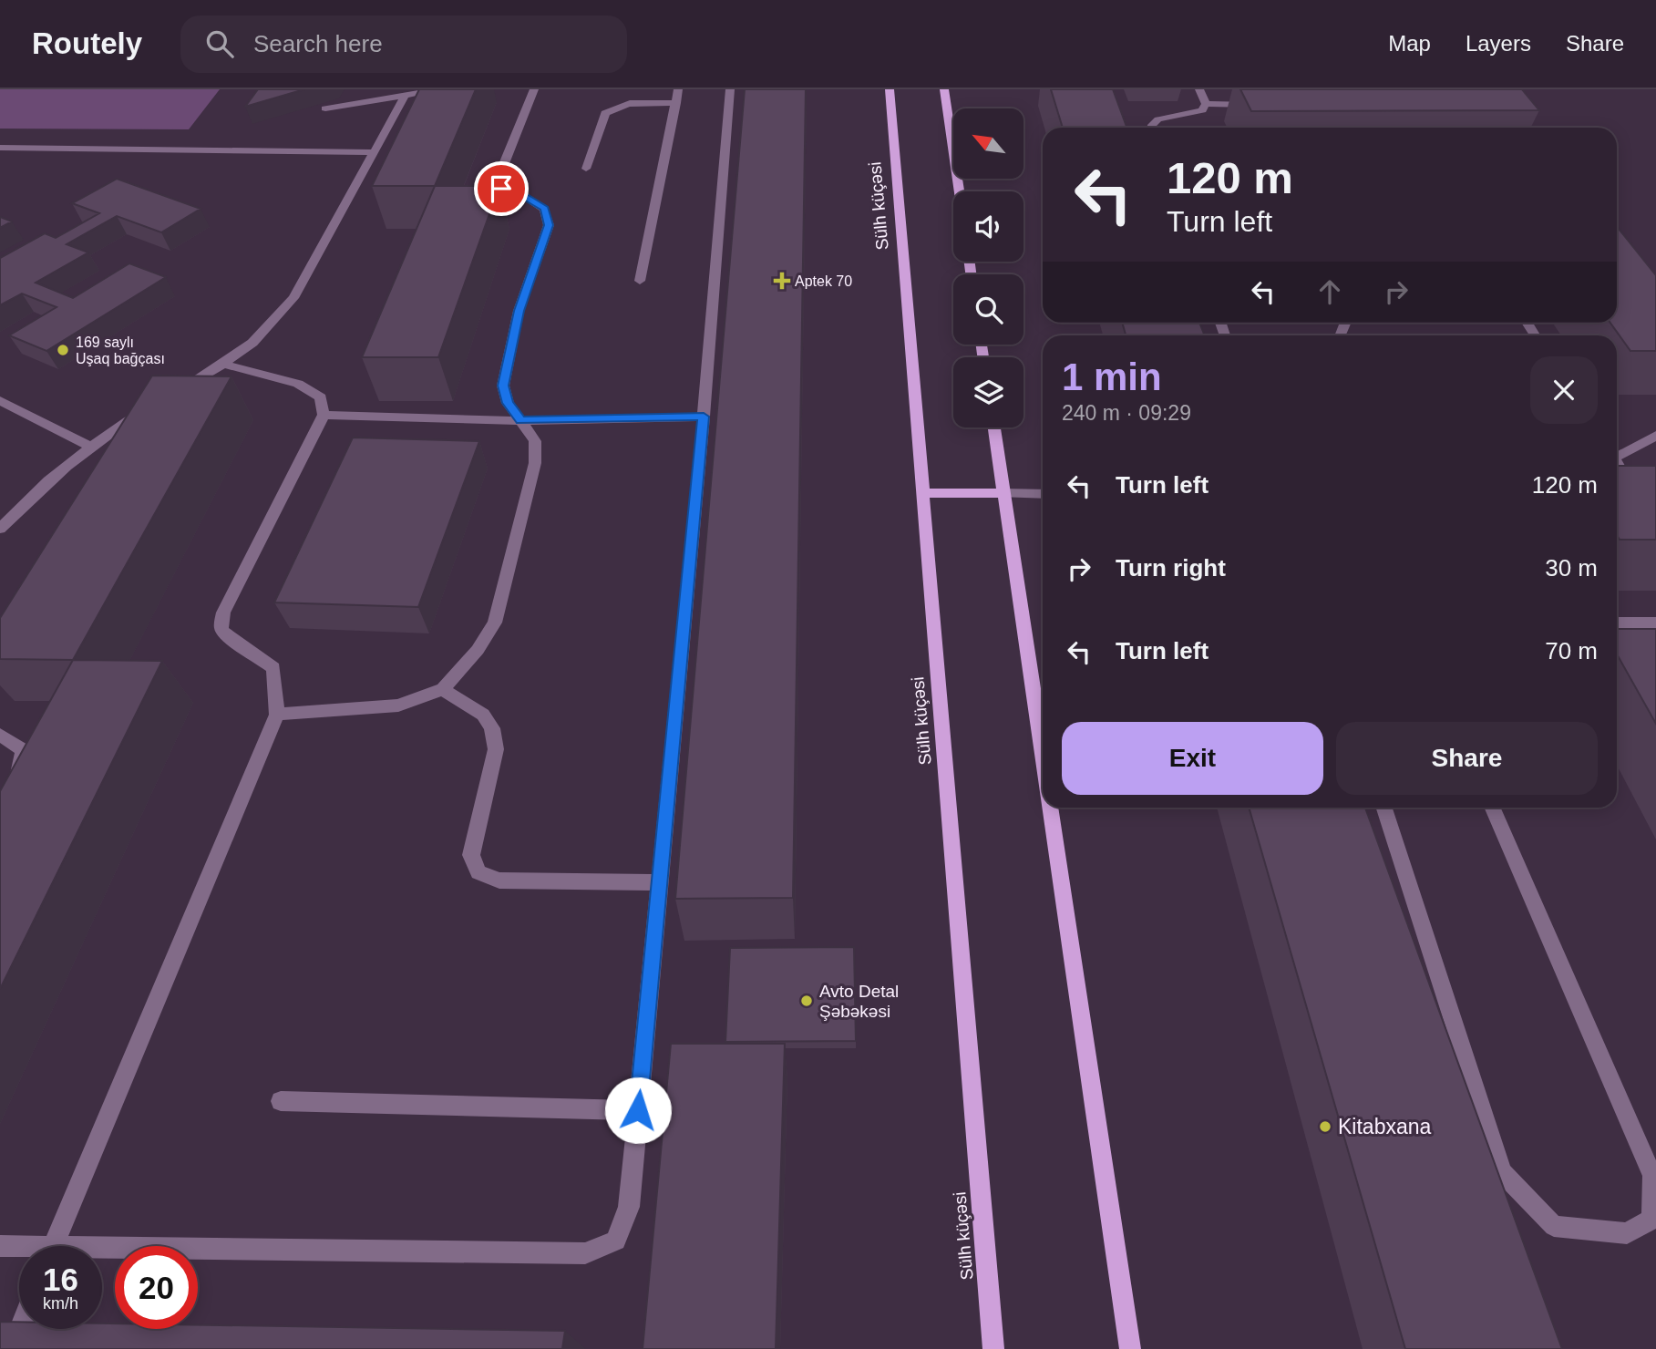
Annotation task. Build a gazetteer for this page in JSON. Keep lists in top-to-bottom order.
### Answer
{
  "streets": {
    "main road": ["Sülh küçəsi"]
  },
  "places": {
    "health": ["Aptek 70"],
    "other": ["169 saylı Uşaq bağçası", "Avto Detal Şəbəkəsi", "Kitabxana"]
  },
  "north": "top left",
  "page": {
    "header": "Routely",
    "search": "Search here",
    "nav": ["Map", "Layers", "Share"],
    "turn": ["120 m", "Turn left"],
    "heading": ["1 min", "240 m · 09:29"],
    "list": [
      {
        "name": "Turn left",
        "value": "120 m"
      },
      {
        "name": "Turn right",
        "value": "30 m"
      },
      {
        "name": "Turn left",
        "value": "70 m"
      }
    ],
    "buttons": ["Exit", "Share"],
    "speed": "16 km/h",
    "limit": "20"
  }
}
